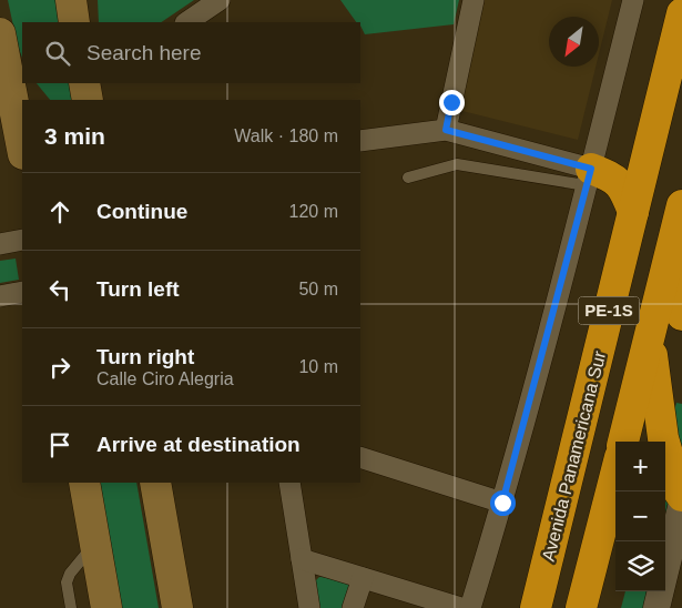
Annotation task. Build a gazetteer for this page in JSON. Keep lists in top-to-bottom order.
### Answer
{
  "streets": {
    "highway": ["PE-1S", "Avenida Panamericana Sur"]
  },
  "north": "bottom left",
  "page": {
    "search": "Search here",
    "heading": ["3 min", "Walk · 180 m"],
    "list": [
      ["Continue", "120 m"],
      ["Turn left", "50 m"],
      ["Turn right", "Calle Ciro Alegria", "10 m"],
      "Arrive at destination"
    ],
    "map_buttons": ["+", "−"]
  }
}
